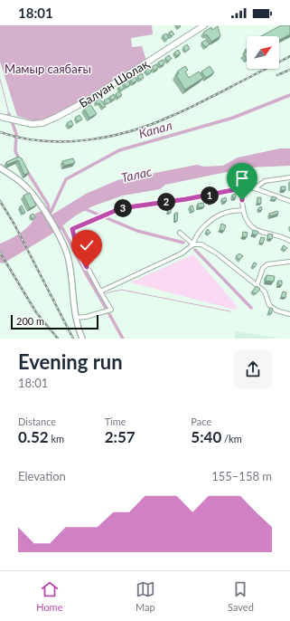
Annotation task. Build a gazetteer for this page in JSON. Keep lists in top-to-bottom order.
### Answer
{
  "streets": {
    "main road": ["Балуан Шолақ"]
  },
  "water": ["Капал", "Талас"],
  "parks": ["Мамыр саябағы"],
  "scale_bar": "200 m",
  "north": "top right",
  "page": {
    "status": "18:01",
    "pins": ["1", "2", "3"],
    "scale": "200 m",
    "heading": ["Evening run", "18:01"],
    "stats": [
      ["Distance", "0.52 km"],
      ["Time", "2:57"],
      ["Pace", "5:40 /km"]
    ],
    "chart": ["Elevation", "155–158 m"],
    "tabs": ["Home", "Map", "Saved"]
  }
}
